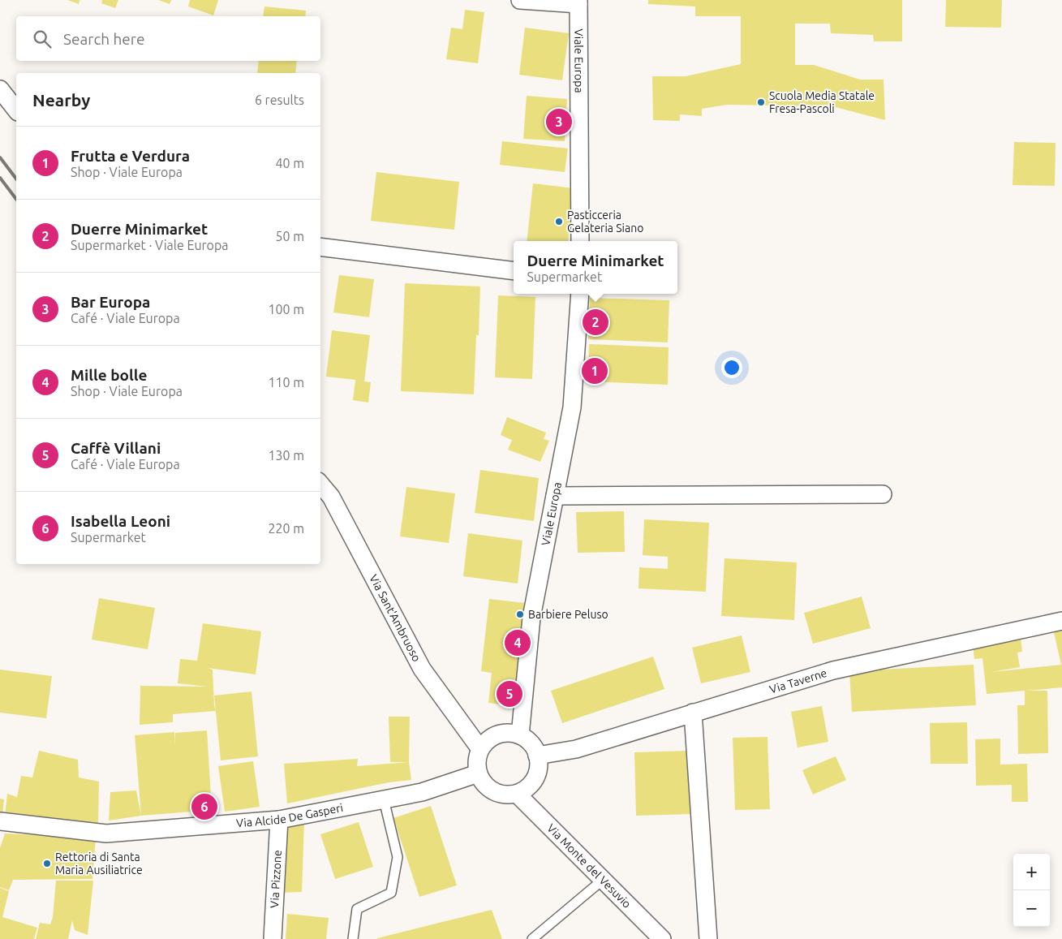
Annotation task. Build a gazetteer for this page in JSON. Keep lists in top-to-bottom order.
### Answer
{
  "streets": {
    "street": [
      "Viale Europa",
      "Via Sant'Ambruoso",
      "Via Taverne",
      "Via Alcide De Gasperi",
      "Via Monte del Vesuvio",
      "Via Pizzone"
    ]
  },
  "crossings": [
    ["Viale Europa", "Via Sant'Ambruoso"],
    ["Viale Europa", "Via Taverne"],
    ["Viale Europa", "Via Alcide De Gasperi"],
    ["Viale Europa", "Via Monte del Vesuvio"],
    ["Via Sant'Ambruoso", "Via Taverne"],
    ["Via Sant'Ambruoso", "Via Alcide De Gasperi"],
    ["Via Sant'Ambruoso", "Via Monte del Vesuvio"],
    ["Via Taverne", "Via Alcide De Gasperi"],
    ["Via Taverne", "Via Monte del Vesuvio"],
    ["Via Alcide De Gasperi", "Via Monte del Vesuvio"],
    ["Via Alcide De Gasperi", "Via Pizzone"]
  ],
  "places": [
    "Scuola Media Statale Fresa-Pascoli",
    "Pasticceria Gelateria Siano",
    "Barbiere Peluso",
    "Rettoria di Santa Maria Ausiliatrice"
  ],
  "page": {
    "search": "Search here",
    "heading": ["Nearby", "6 results"],
    "pins": [
      "3",
      "2",
      "1",
      "4",
      "5",
      "6"
    ],
    "list": [
      {
        "mark": "1",
        "name": "Frutta e Verdura",
        "note": "Shop · Viale Europa",
        "value": "40 m"
      },
      {
        "mark": "2",
        "name": "Duerre Minimarket",
        "note": "Supermarket · Viale Europa",
        "value": "50 m"
      },
      {
        "mark": "3",
        "name": "Bar Europa",
        "note": "Café · Viale Europa",
        "value": "100 m"
      },
      {
        "mark": "4",
        "name": "Mille bolle",
        "note": "Shop · Viale Europa",
        "value": "110 m"
      },
      {
        "mark": "5",
        "name": "Caffè Villani",
        "note": "Café · Viale Europa",
        "value": "130 m"
      },
      {
        "mark": "6",
        "name": "Isabella Leoni",
        "note": "Supermarket",
        "value": "220 m"
      }
    ],
    "popup": ["Duerre Minimarket", "Supermarket"],
    "map_buttons": ["+", "−"]
  }
}
